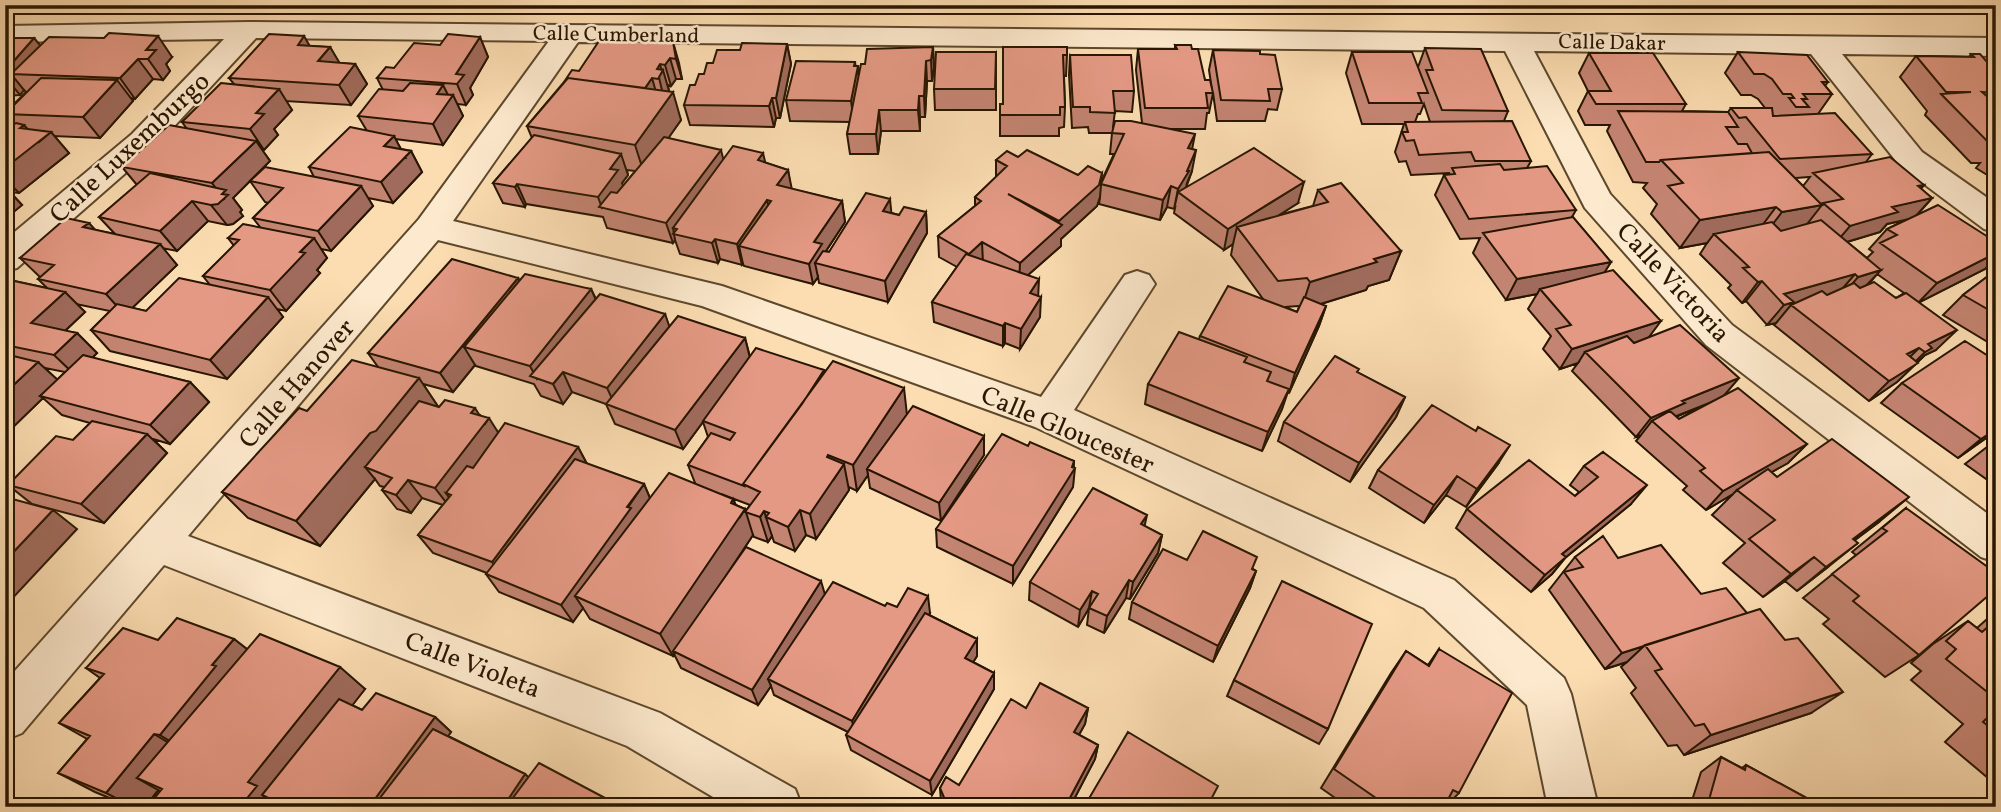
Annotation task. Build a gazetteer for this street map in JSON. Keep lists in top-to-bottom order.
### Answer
{
  "streets": {
    "street": [
      "Calle Cumberland",
      "Calle Dakar",
      "Calle Luxemburgo",
      "Calle Victoria",
      "Calle Hanover",
      "Calle Gloucester",
      "Calle Violeta"
    ]
  },
  "crossings": [
    ["Calle Cumberland", "Calle Dakar"],
    ["Calle Cumberland", "Calle Luxemburgo"],
    ["Calle Cumberland", "Calle Hanover"],
    ["Calle Dakar", "Calle Victoria"],
    ["Calle Hanover", "Calle Gloucester"],
    ["Calle Hanover", "Calle Violeta"]
  ]
}
